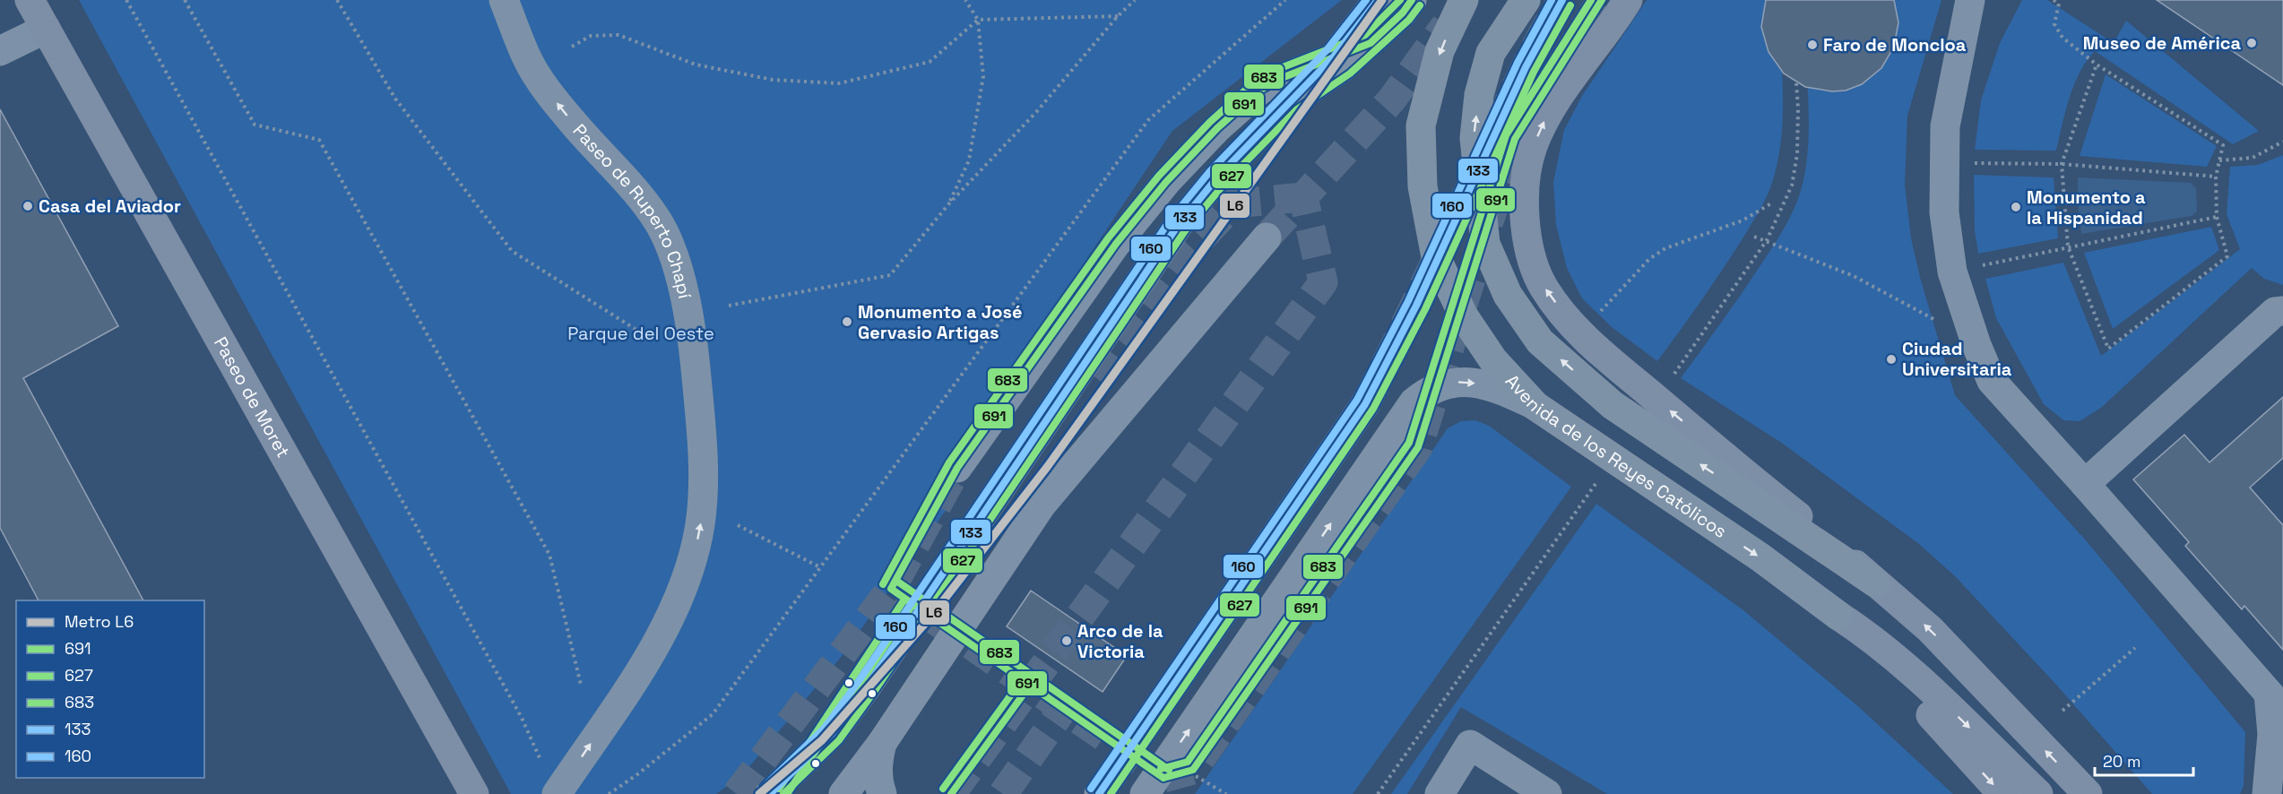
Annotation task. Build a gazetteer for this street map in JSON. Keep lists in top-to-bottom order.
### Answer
{
  "streets": {
    "highway": ["Avenida de los Reyes Católicos"],
    "main road": ["Paseo de Moret"],
    "street": ["Paseo de Ruperto Chapí"]
  },
  "one_way": ["Paseo de Ruperto Chapí", "Avenida de los Reyes Católicos"],
  "parks": ["Parque del Oeste"],
  "places": [
    "Museo de América",
    "Faro de Moncloa",
    "Casa del Aviador",
    "Monumento a la Hispanidad",
    "Monumento a José Gervasio Artigas",
    "Ciudad Universitaria",
    "Arco de la Victoria"
  ],
  "lines": [
    "metro line L6",
    "transit line 691",
    "transit line 683",
    "transit line 133",
    "transit line 160",
    "transit line 627"
  ],
  "legend": [
    "Metro L6",
    "691",
    "627",
    "683",
    "133",
    "160"
  ],
  "scale_bar": "20 m"
}
